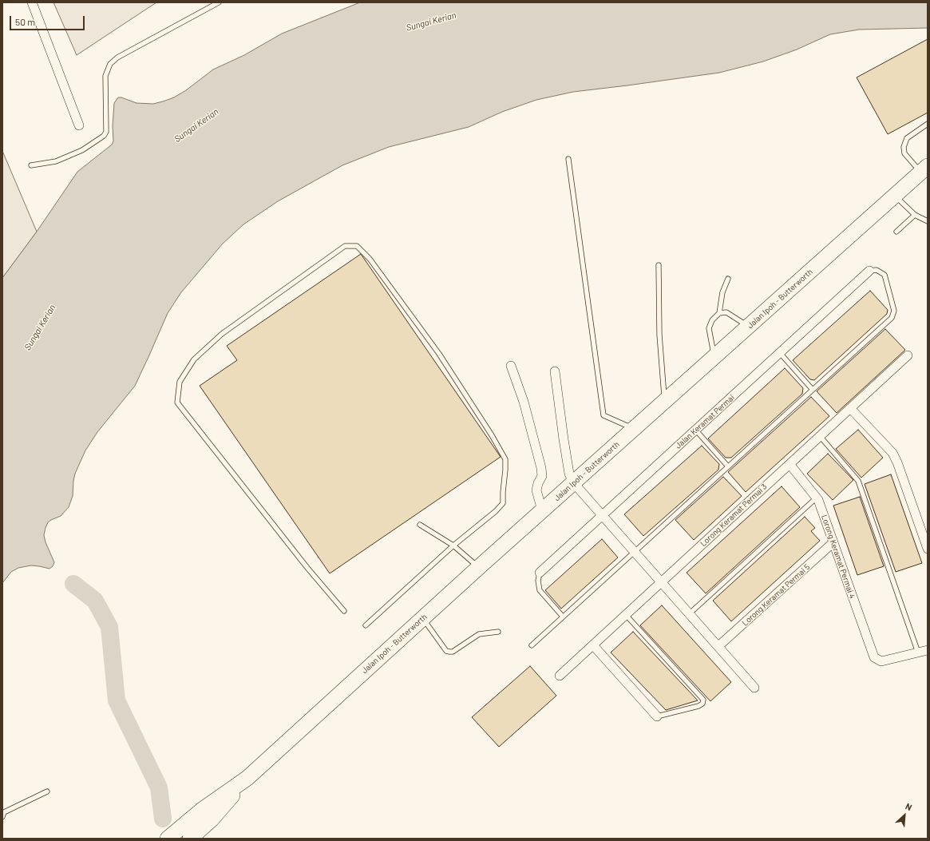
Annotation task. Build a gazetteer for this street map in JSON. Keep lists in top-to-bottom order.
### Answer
{
  "streets": {
    "highway": ["Jalan Ipoh - Butterworth"],
    "street": [
      "Jalan Keramat Permai",
      "Lorong Keramat Permai 3",
      "Lorong Keramat Permai 4",
      "Lorong Keramat Permai 5"
    ]
  },
  "crossings": [
    ["Lorong Keramat Permai 3", "Lorong Keramat Permai 4"],
    ["Lorong Keramat Permai 4", "Lorong Keramat Permai 5"]
  ],
  "water": ["Sungai Kerian"],
  "scale_bar": "50 m",
  "north": "top right"
}
